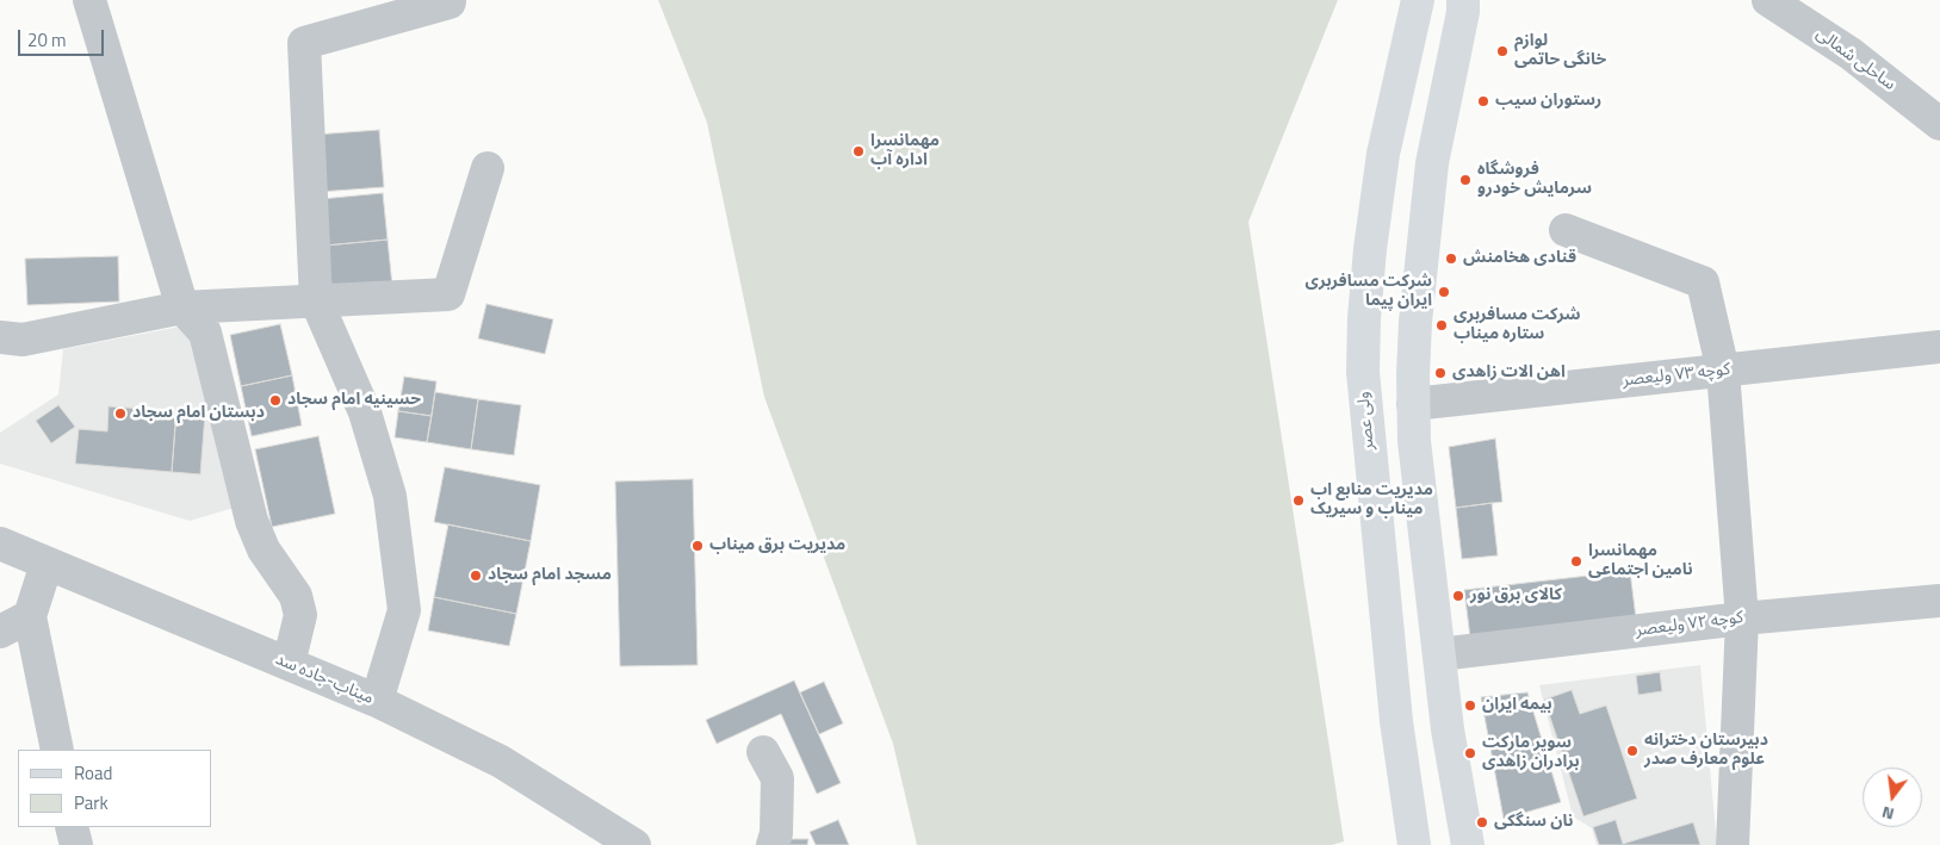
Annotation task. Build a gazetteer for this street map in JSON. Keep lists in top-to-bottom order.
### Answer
{
  "streets": {
    "main road": ["ولی عصر"],
    "street": [
      "ساحلی شمالی",
      "کوچه ۷۳ ولیعصر",
      "کوچه ۷۲ ولیعصر",
      "میناب-جاده سد"
    ]
  },
  "places": [
    "لوازم خانگی حاتمی",
    "رستوران سيب",
    "مهمانسرا اداره آب",
    "فروشگاه سرمایش خودرو",
    "قنادی هخامنش",
    "شرکت مسافربری ایران پیما",
    "شرکت مسافربری ستاره میناب",
    "اهن الات زاهدی",
    "حسینیه امام سجاد",
    "دبستان امام سجاد",
    "مدیریت منابع اب میناب و سیریک",
    "مدیریت برق میناب",
    "مهمانسرا نامین اجتماعی",
    "مسجد امام سجاد",
    "کالای برق نور",
    "بیمه ایران",
    "دبیرستان دخترانه علوم معارف صدر",
    "سوپر مارکت برادران زاهدی",
    "نان سنگکی"
  ],
  "legend": ["Road", "Park"],
  "scale_bar": "20 m",
  "north": "bottom"
}
